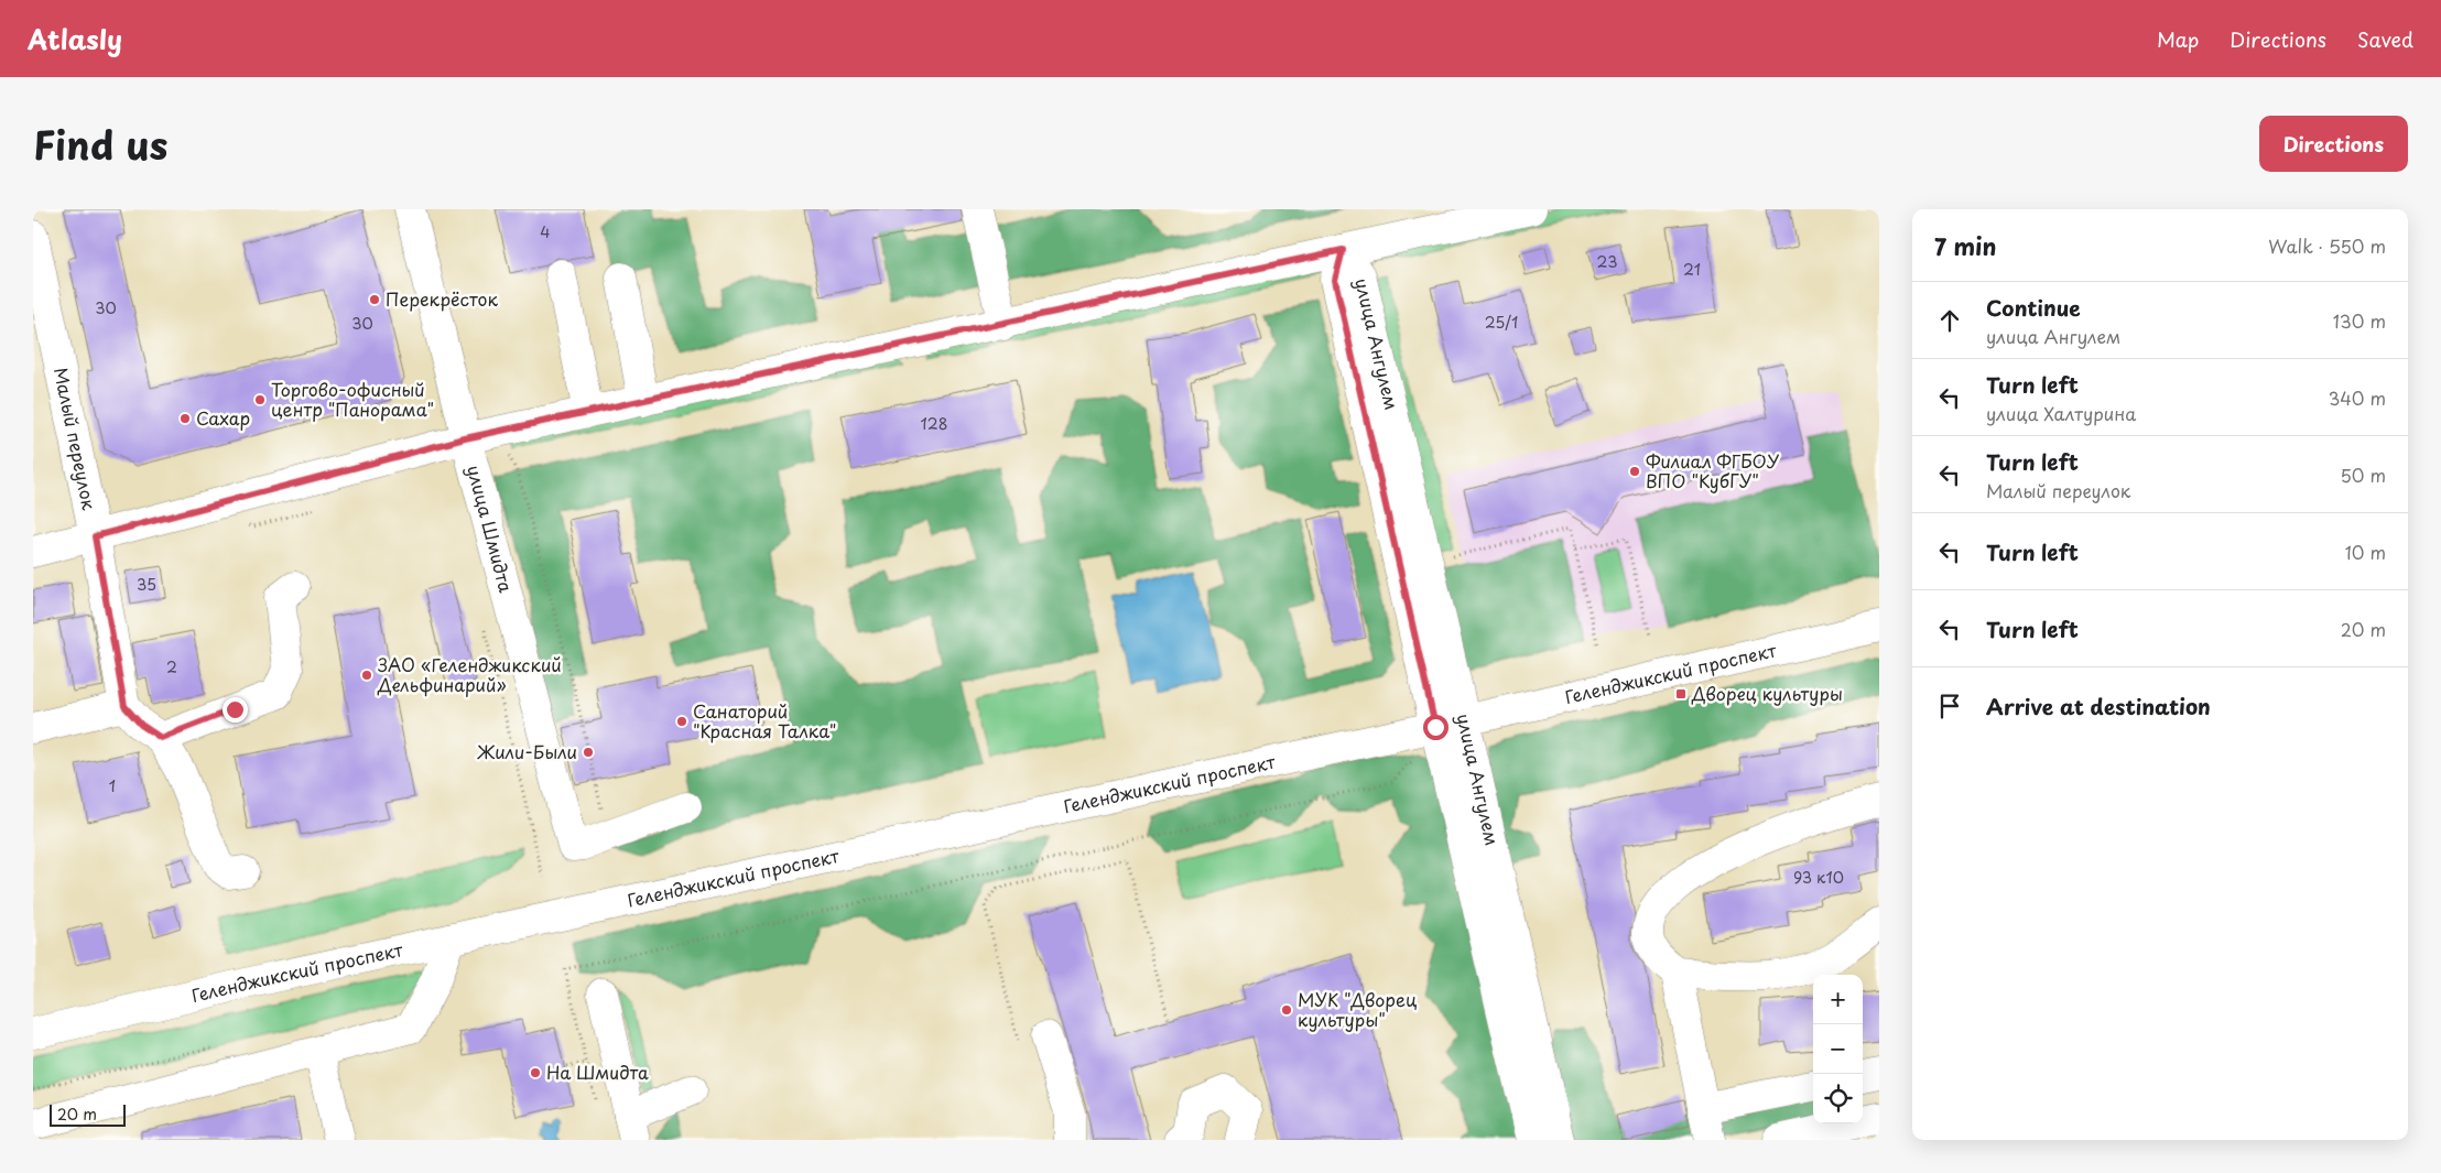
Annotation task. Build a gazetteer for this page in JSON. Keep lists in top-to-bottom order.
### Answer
{
  "streets": {
    "street": [
      "улица Ангулем",
      "Малый переулок",
      "улица Шмидта",
      "Геленджикский проспект"
    ]
  },
  "crossings": [
    ["улица Ангулем", "Геленджикский проспект"]
  ],
  "places": {
    "other": [
      "Перекрёсток",
      "Торгово-офисный центр \"Панорама\"",
      "Сахар",
      "Филиал ФГБОУ ВПО \"КубГУ\"",
      "ЗАО «Геленджикский Дельфинарий»",
      "Санаторий \"Красная Талка\"",
      "Жили-Были",
      "МУК \"Дворец культуры\"",
      "На Шмидта"
    ],
    "transit": ["Дворец культуры"]
  },
  "house_numbers": [
    "4",
    "23",
    "21",
    "30",
    "25/1",
    "30",
    "128",
    "35",
    "2",
    "1",
    "93 к10"
  ],
  "scale_bar": "20 m",
  "page": {
    "header": "Atlasly",
    "nav": ["Map", "Directions", "Saved"],
    "title": "Find us",
    "buttons": "Directions",
    "heading": ["7 min", "Walk · 550 m"],
    "list": [
      ["Continue", "улица Ангулем", "130 m"],
      ["Turn left", "улица Халтурина", "340 m"],
      ["Turn left", "Малый переулок", "50 m"],
      ["Turn left", "10 m"],
      ["Turn left", "20 m"],
      "Arrive at destination"
    ],
    "map_buttons": ["+", "−"],
    "scale": "20 m"
  }
}
